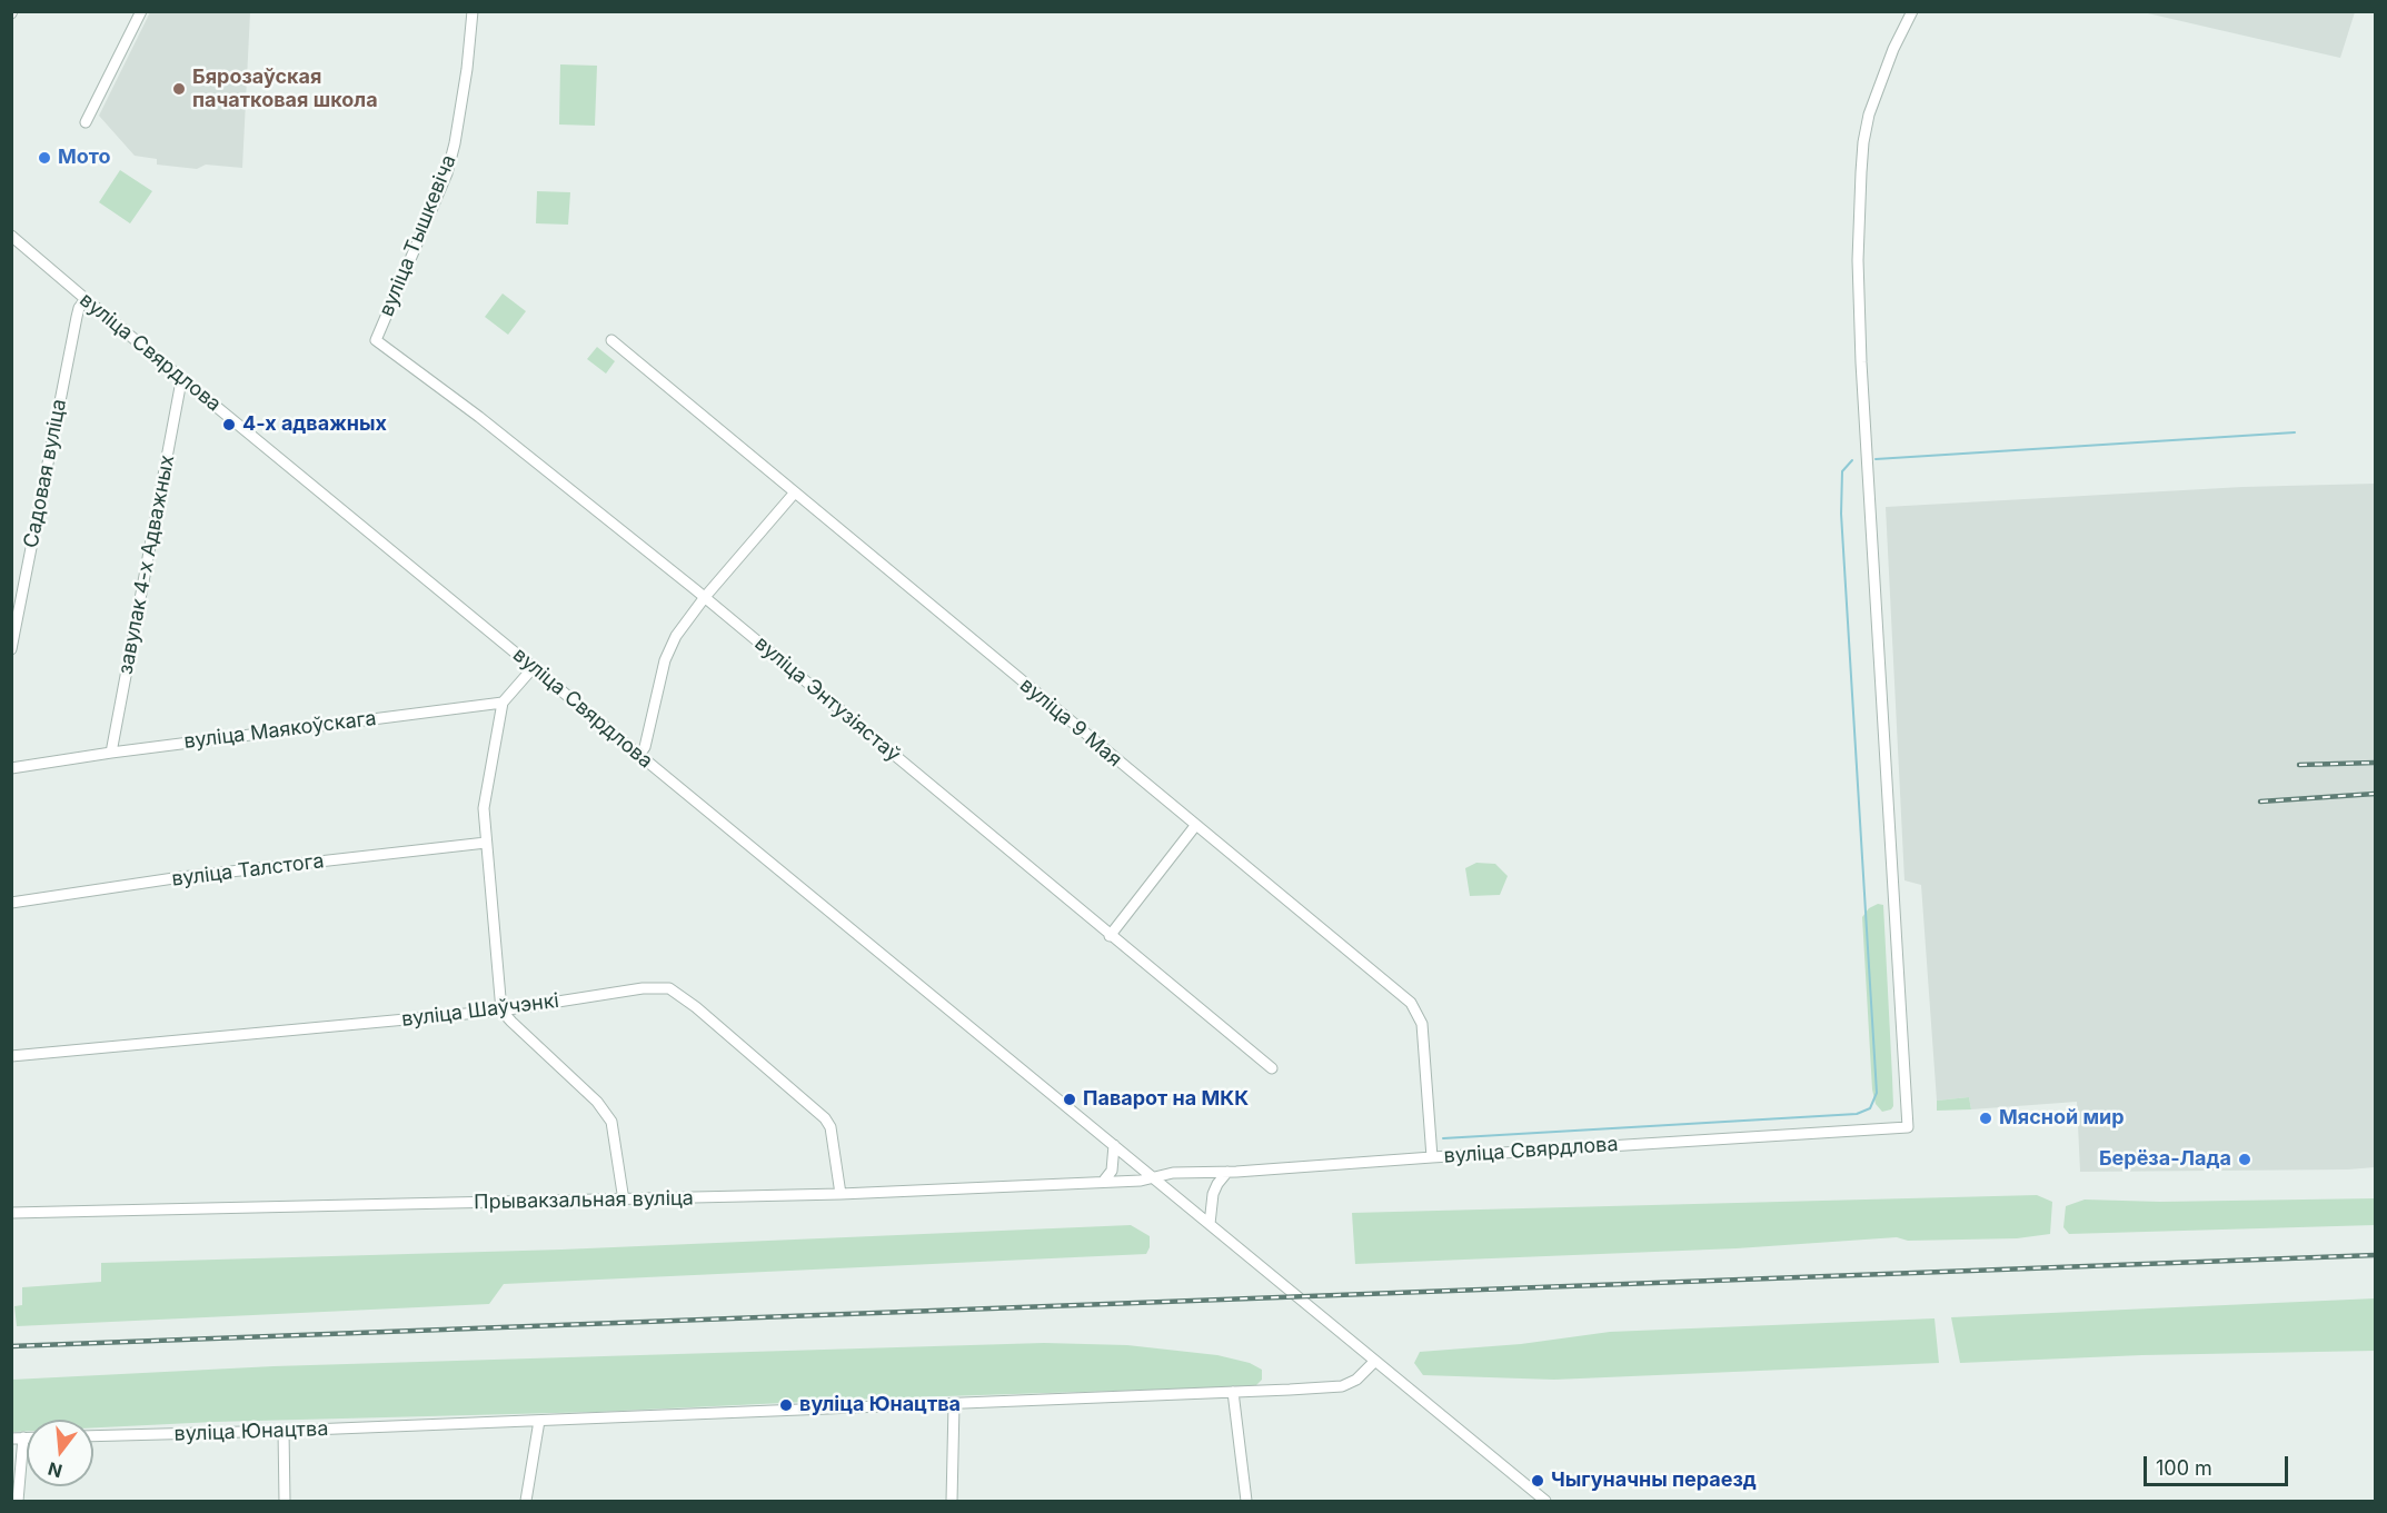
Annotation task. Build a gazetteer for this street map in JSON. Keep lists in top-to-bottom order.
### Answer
{
  "streets": {
    "street": [
      "вуліца Тышкевіча",
      "вуліца Свярдлова",
      "Садовая вуліца",
      "завулак 4-х Адважных",
      "вуліца Энтузіястаў",
      "вуліца 9 Мая",
      "вуліца Маякоўскага",
      "вуліца Талстога",
      "вуліца Шаўчэнкі",
      "Прывакзальная вуліца",
      "вуліца Юнацтва"
    ]
  },
  "crossings": [
    ["вуліца Тышкевіча", "вуліца Энтузіястаў"],
    ["вуліца Свярдлова", "Садовая вуліца"],
    ["вуліца Свярдлова", "завулак 4-х Адважных"],
    ["вуліца Свярдлова", "вуліца 9 Мая"],
    ["вуліца Свярдлова", "Прывакзальная вуліца"],
    ["вуліца Свярдлова", "вуліца Юнацтва"],
    ["завулак 4-х Адважных", "вуліца Маякоўскага"],
    ["вуліца Шаўчэнкі", "Прывакзальная вуліца"]
  ],
  "places": [
    "Бярозаўская пачатковая школа",
    "Мото",
    "4-х адважных",
    "Паварот на МКК",
    "Мясной мир",
    "Берёза-Лада",
    "вуліца Юнацтва",
    "Чыгуначны пераезд"
  ],
  "scale_bar": "100 m",
  "north": "bottom"
}
